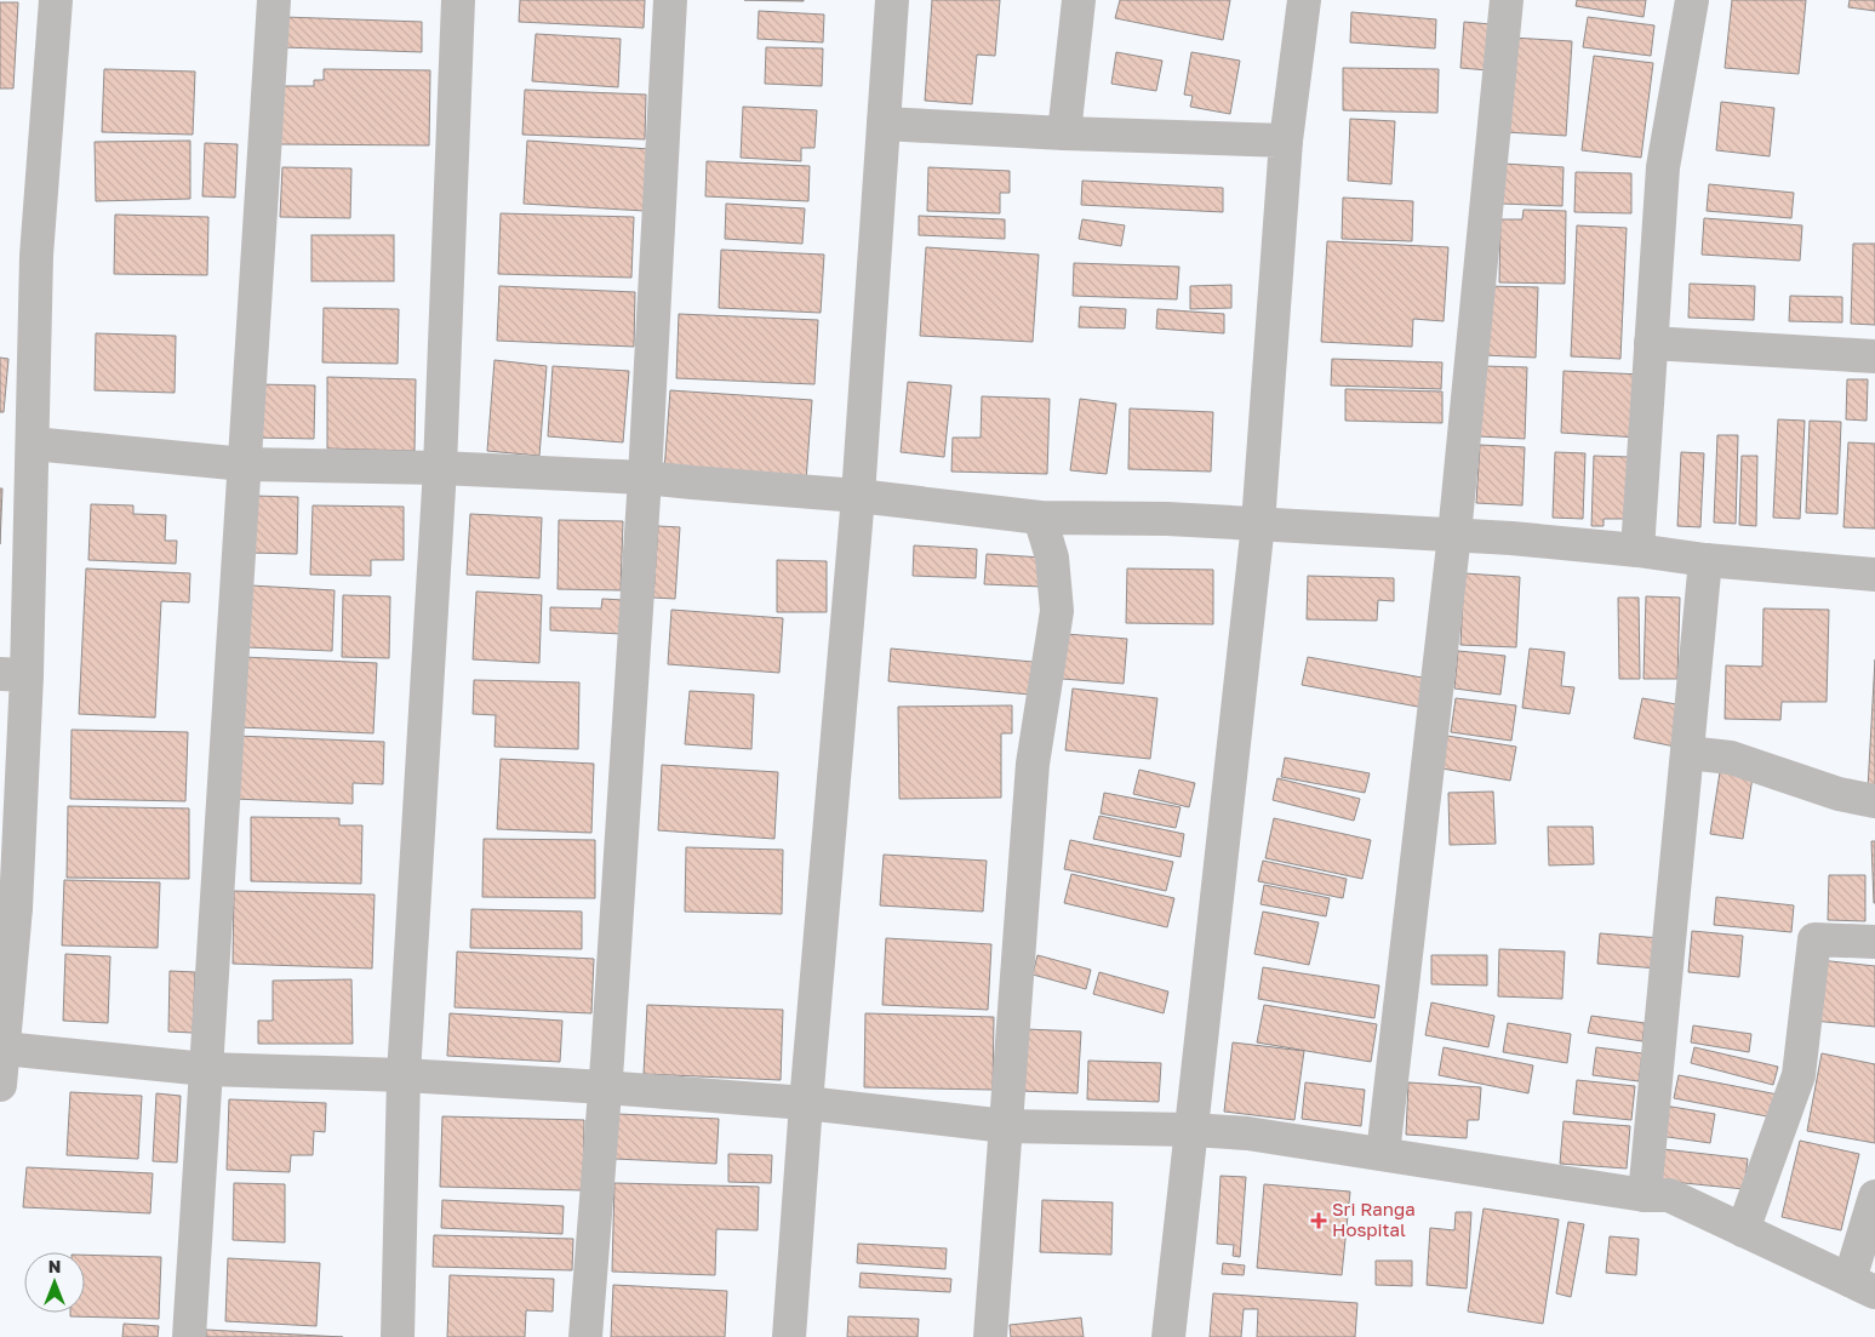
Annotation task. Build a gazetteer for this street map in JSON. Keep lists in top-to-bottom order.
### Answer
{
  "places": {
    "health": ["Sri Ranga Hospital"]
  },
  "north": "top"
}
